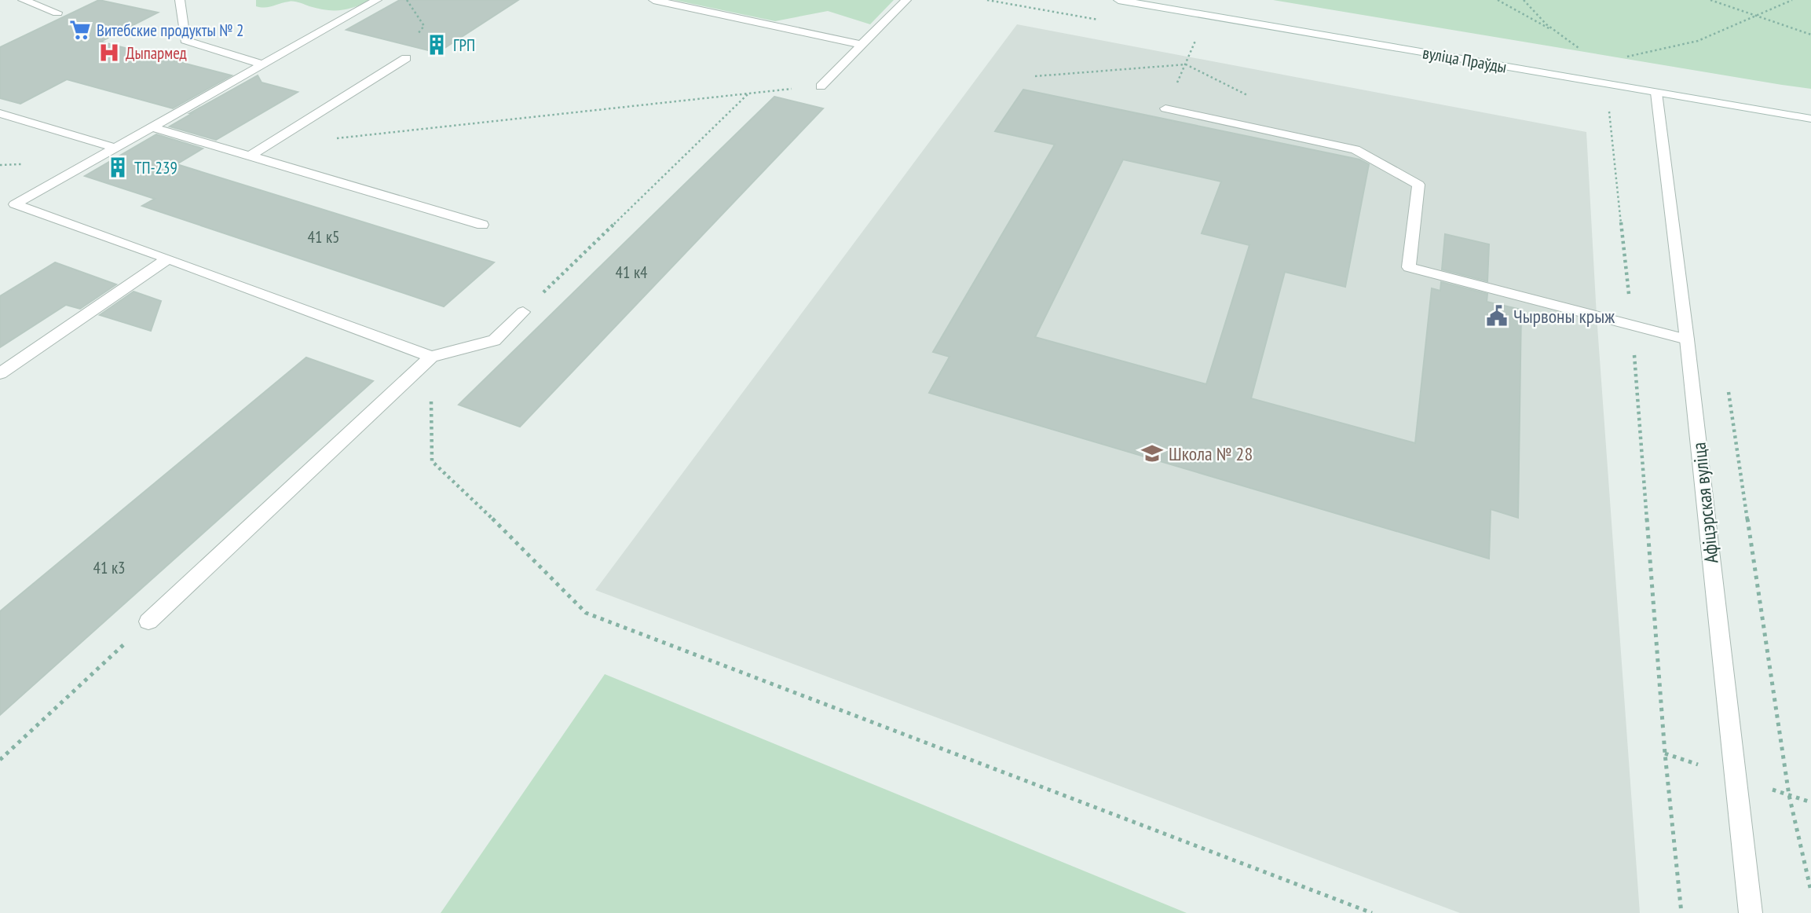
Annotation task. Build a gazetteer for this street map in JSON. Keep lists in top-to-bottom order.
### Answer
{
  "streets": {
    "street": ["вуліца Праўды", "Афіцэрская вуліца"]
  },
  "crossings": [
    ["вуліца Праўды", "Афіцэрская вуліца"]
  ],
  "places": {
    "supermarket": ["Витебские продукты № 2"],
    "building": ["ГРП", "ТП-239"],
    "hospital": ["Дыпармед"],
    "public building": ["Чырвоны крыж"],
    "school or university": ["Школа № 28"]
  },
  "house_numbers": ["41 к5", "41 к4", "41 к3"]
}
